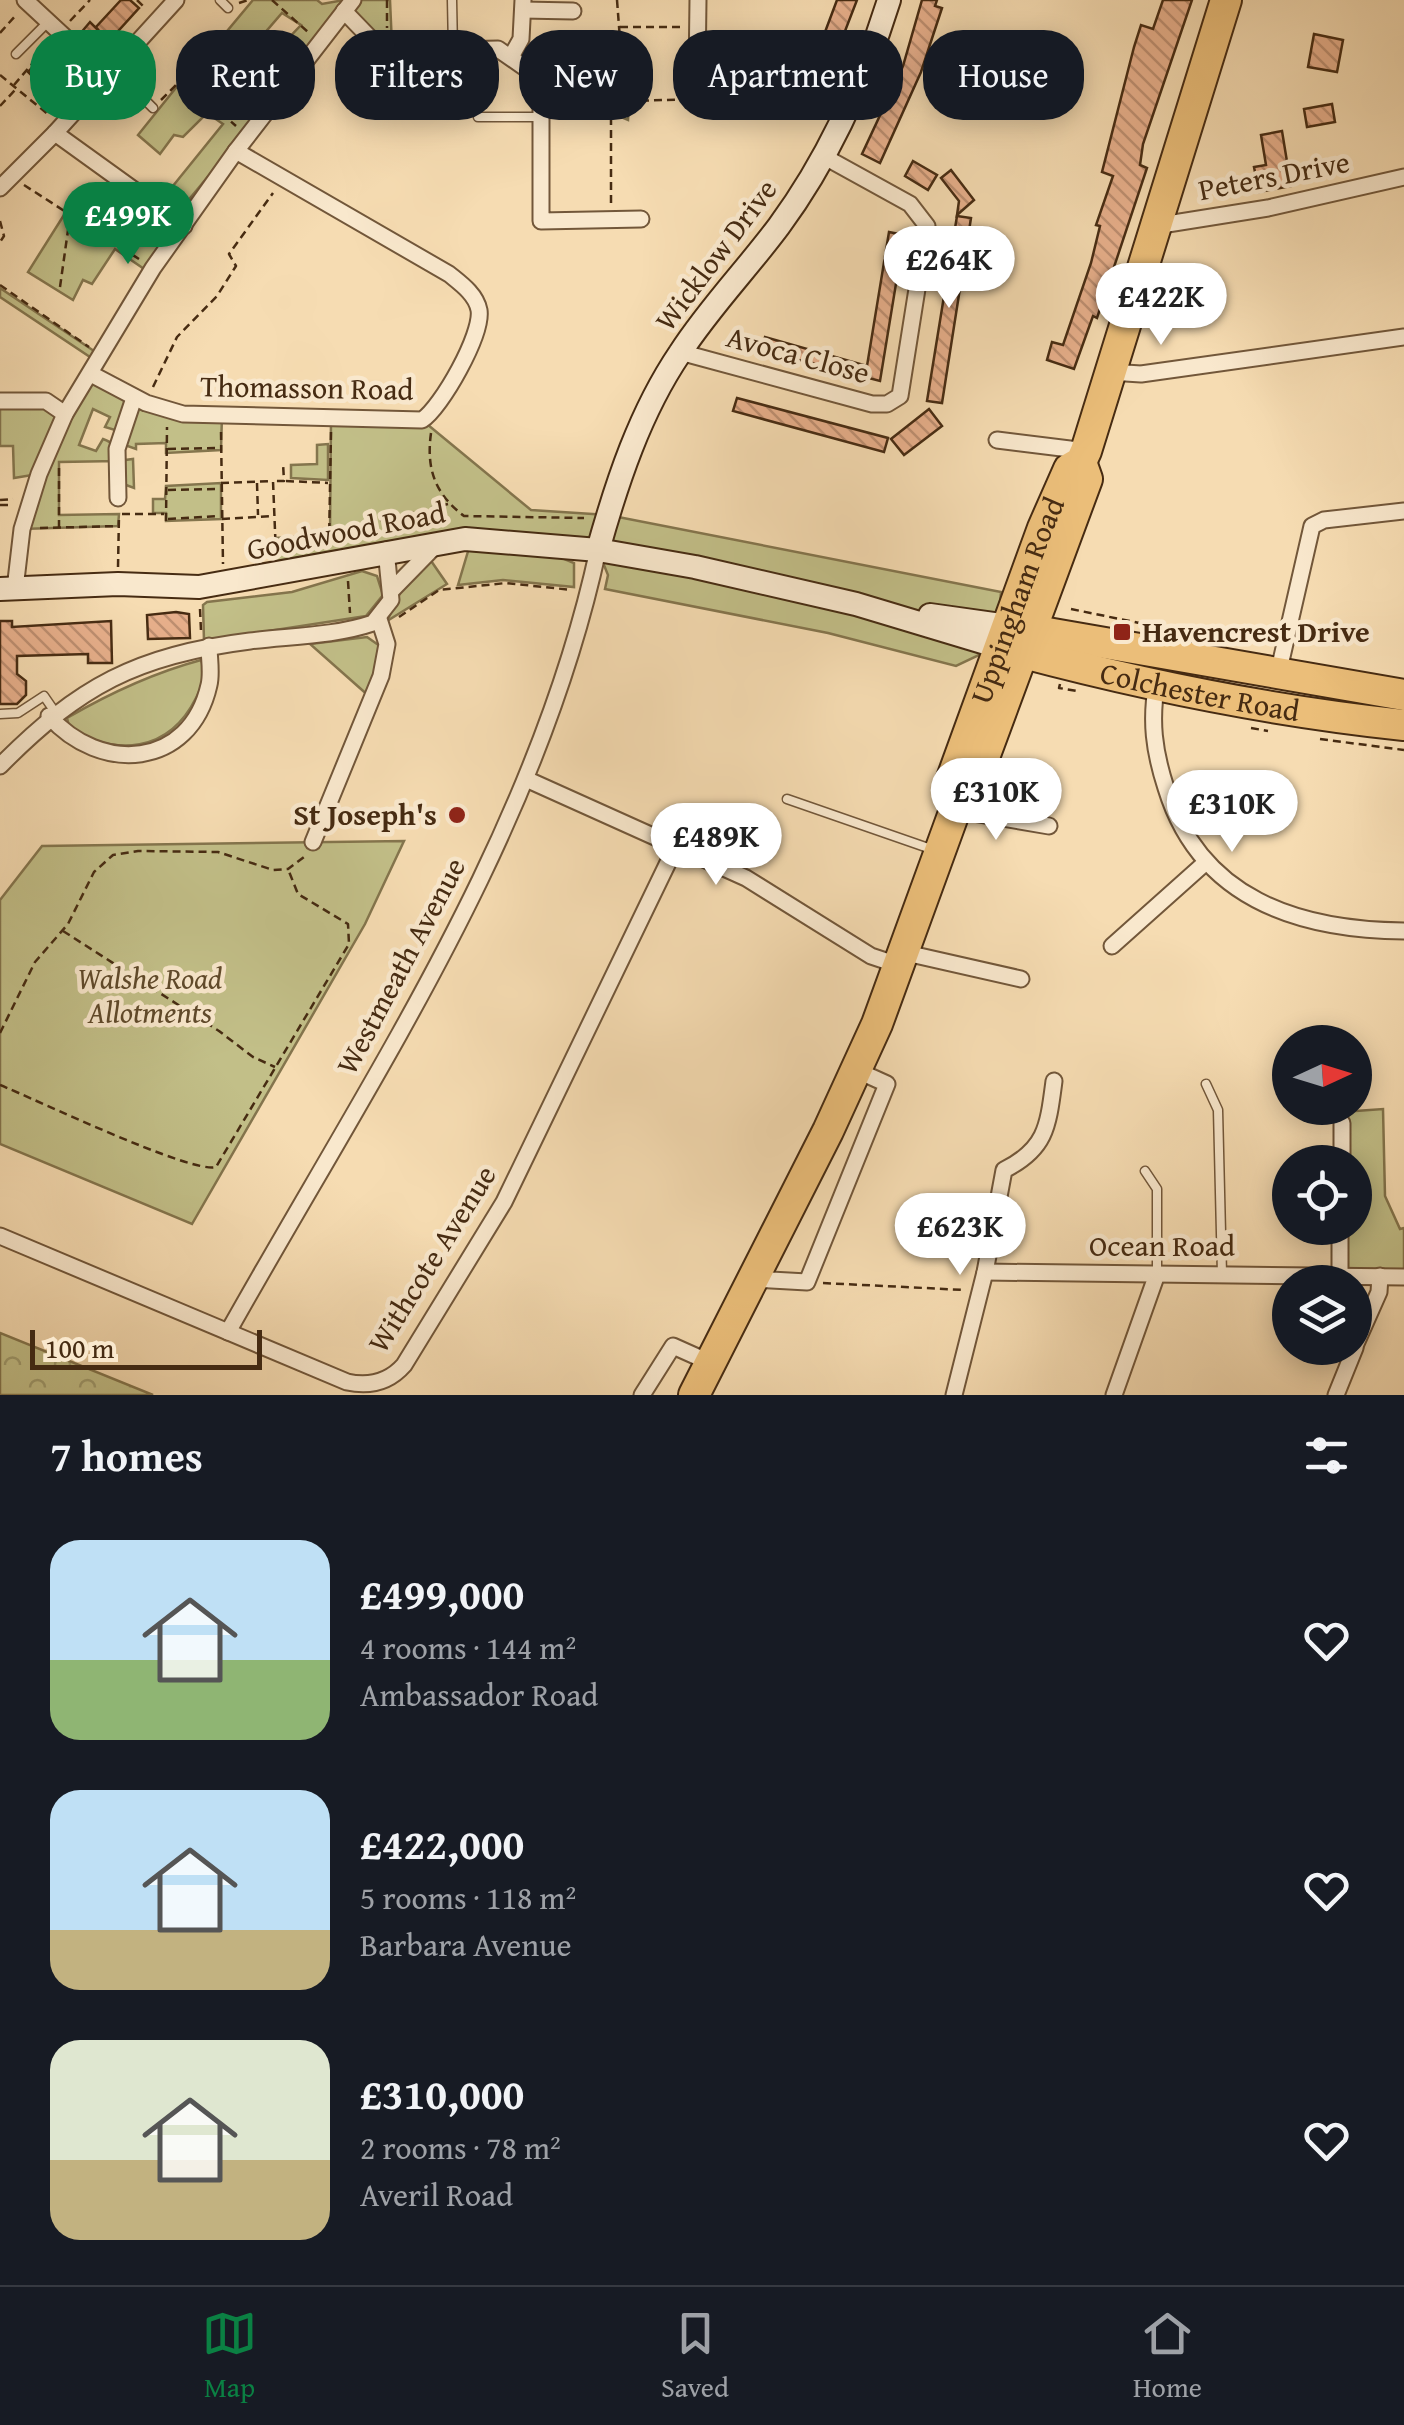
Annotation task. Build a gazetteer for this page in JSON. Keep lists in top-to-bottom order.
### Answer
{
  "streets": {
    "highway": ["Uppingham Road", "Colchester Road"],
    "street": [
      "Peters Drive",
      "Wicklow Drive",
      "Avoca Close",
      "Thomasson Road",
      "Goodwood Road",
      "Westmeath Avenue",
      "Ocean Road",
      "Withcote Avenue"
    ]
  },
  "crossings": [
    ["Peters Drive", "Uppingham Road"],
    ["Wicklow Drive", "Avoca Close"],
    ["Wicklow Drive", "Goodwood Road"],
    ["Wicklow Drive", "Westmeath Avenue"],
    ["Goodwood Road", "Uppingham Road"],
    ["Goodwood Road", "Colchester Road"],
    ["Goodwood Road", "Westmeath Avenue"],
    ["Uppingham Road", "Colchester Road"],
    ["Westmeath Avenue", "Withcote Avenue"]
  ],
  "parks": ["Walshe Road Allotments"],
  "places": {
    "transit": ["Havencrest Drive"],
    "other": ["St Joseph's"]
  },
  "scale_bar": "100 m",
  "north": "right",
  "page": {
    "chip": [
      "Buy",
      "Rent",
      "Filters",
      "New",
      "Apartment",
      "House"
    ],
    "price": [
      "£499K",
      "£264K",
      "£422K",
      "£310K",
      "£310K",
      "£489K",
      "£623K"
    ],
    "scale": "100 m",
    "heading": "7 homes",
    "list": [
      {
        "name": "£499,000",
        "note": "4 rooms · 144 m² · Ambassador Road"
      },
      {
        "name": "£422,000",
        "note": "5 rooms · 118 m² · Barbara Avenue"
      },
      {
        "name": "£310,000",
        "note": "2 rooms · 78 m² · Averil Road"
      }
    ],
    "tabs": ["Map", "Saved", "Home"]
  }
}
